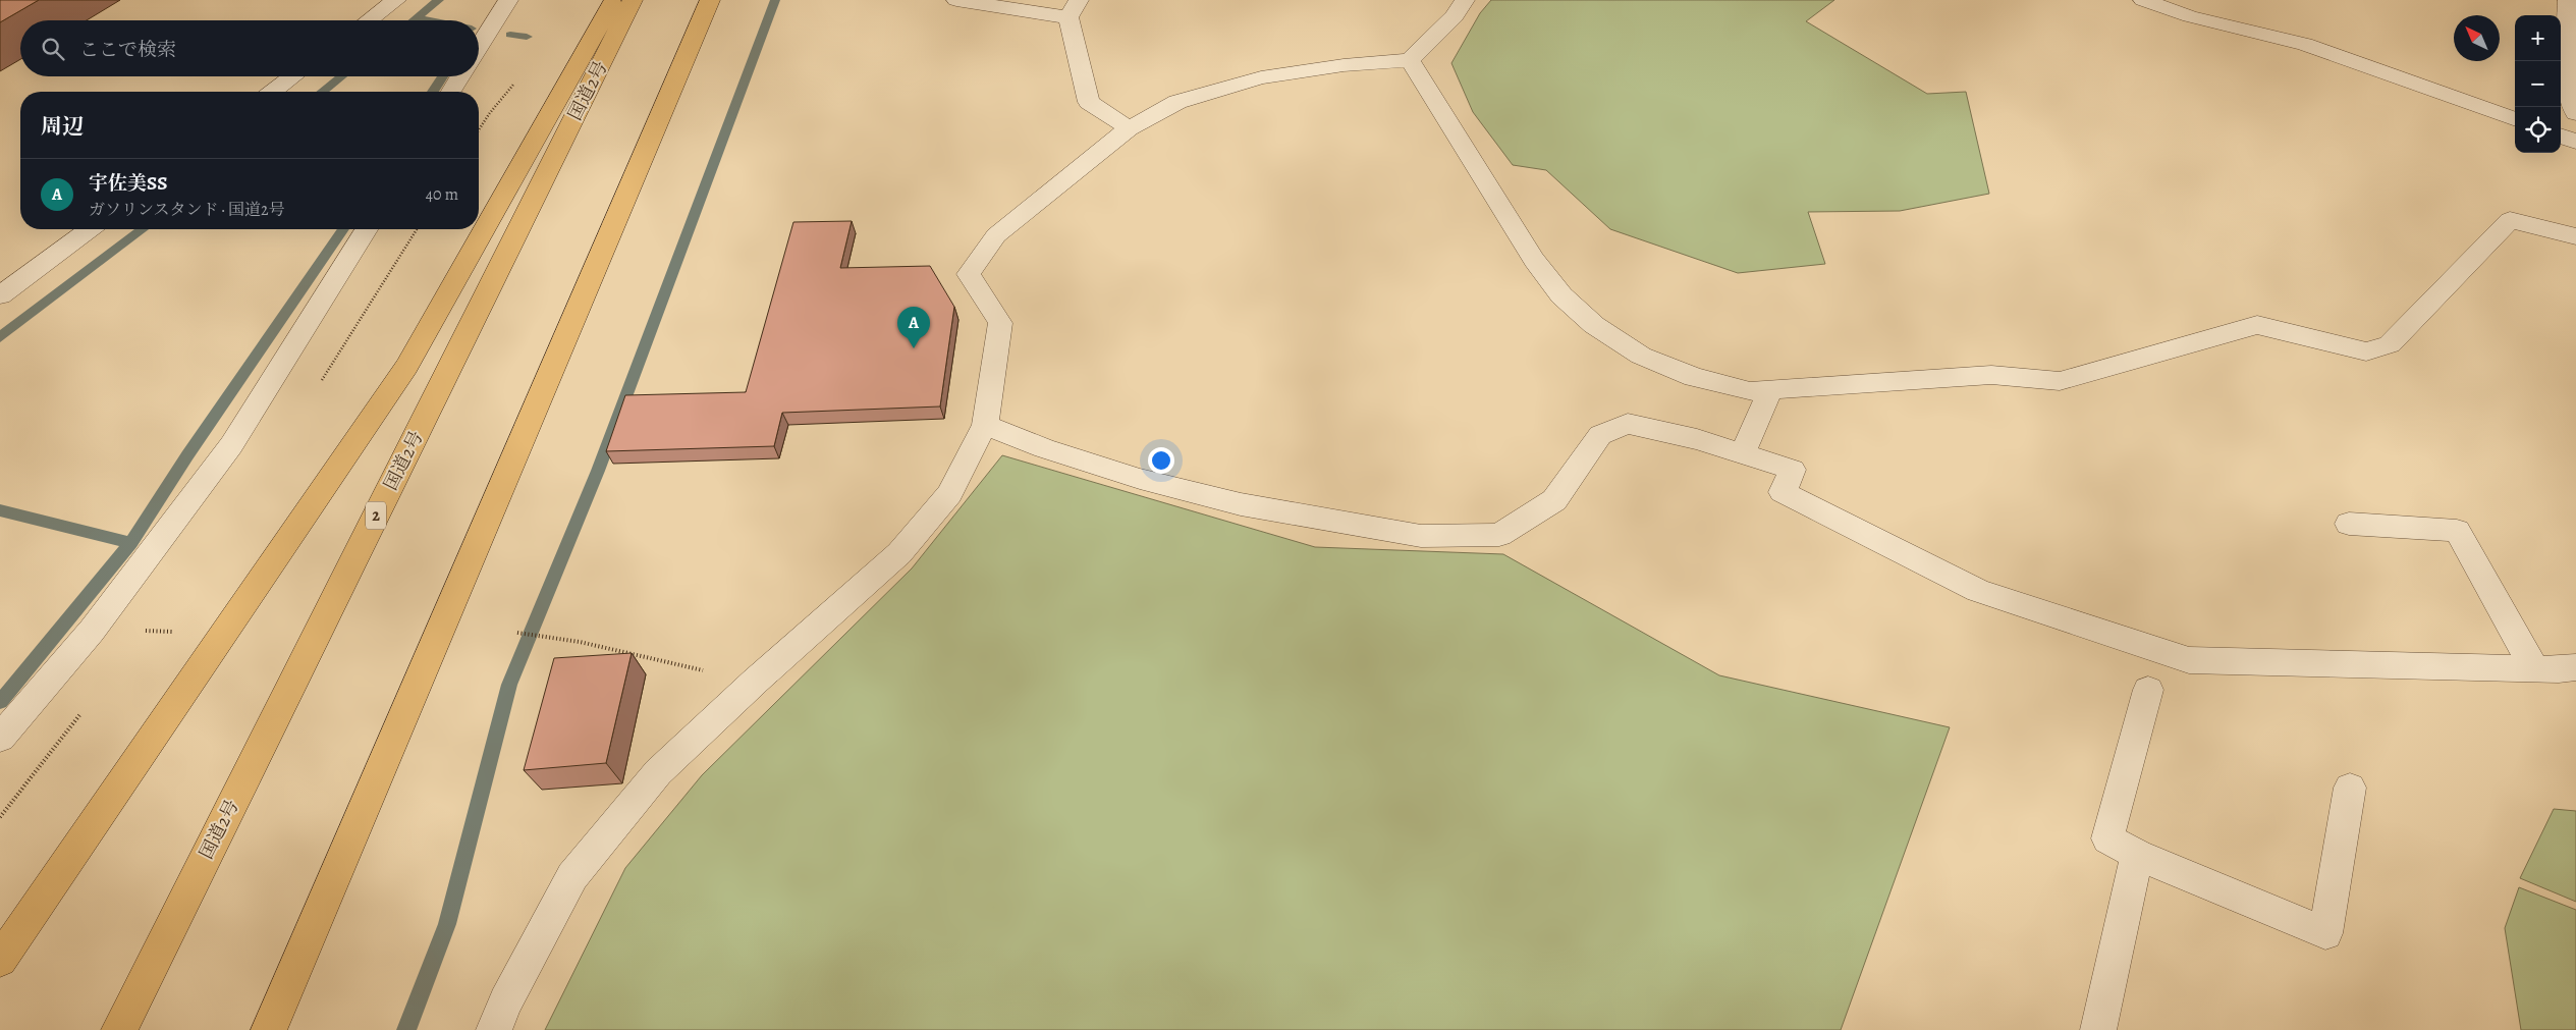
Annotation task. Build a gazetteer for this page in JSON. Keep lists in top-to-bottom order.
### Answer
{
  "streets": {
    "highway": ["国道2号", "2"]
  },
  "north": "top left",
  "page": {
    "map_buttons": ["+", "−"],
    "search": "ここで検索",
    "heading": "周辺",
    "list": [
      {
        "mark": "A",
        "name": "宇佐美SS",
        "note": "ガソリンスタンド · 国道2号",
        "value": "40 m"
      }
    ],
    "pins": "A"
  }
}
